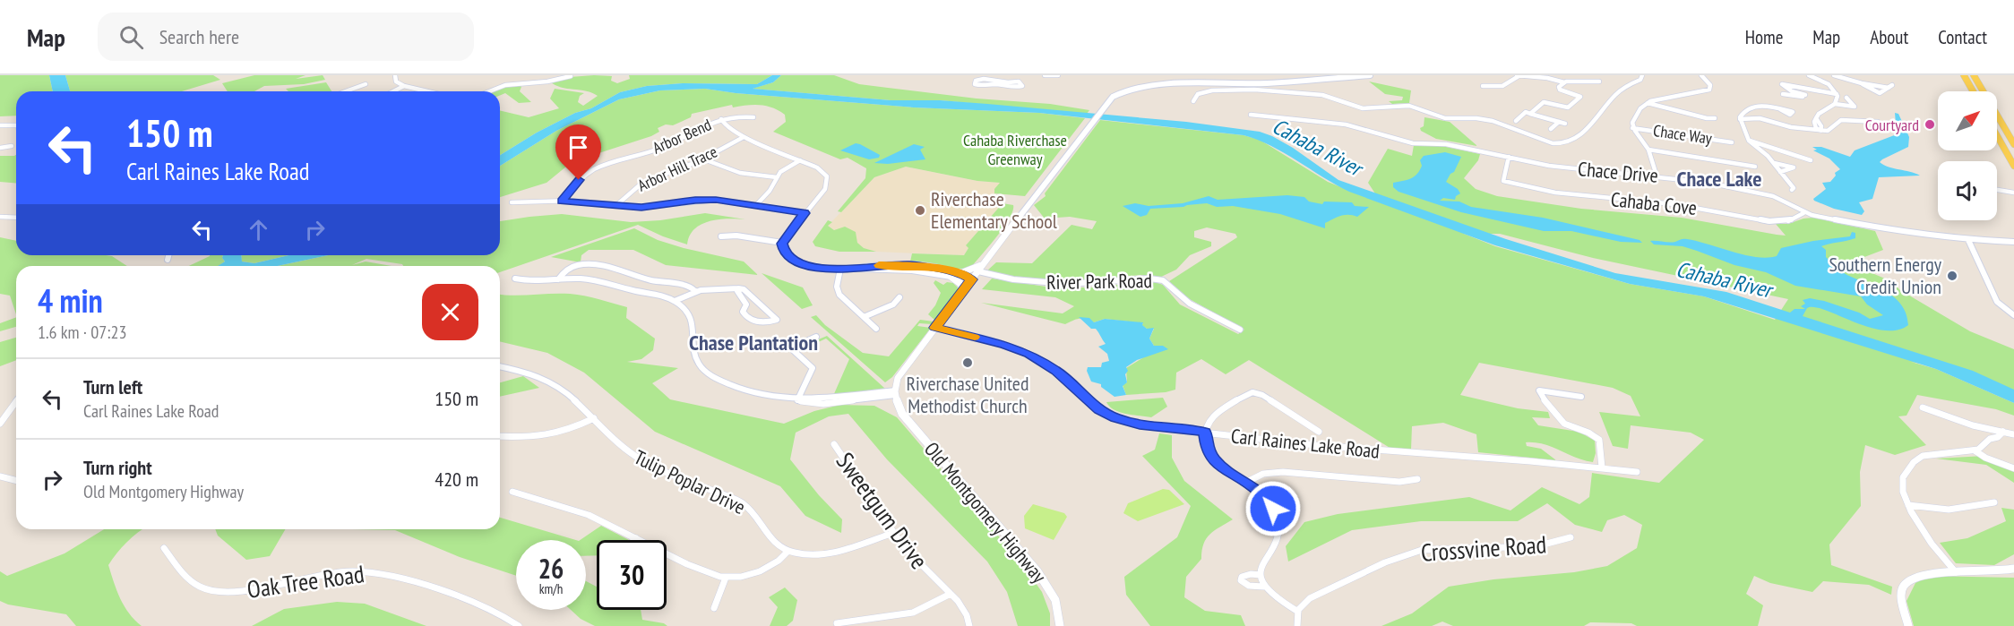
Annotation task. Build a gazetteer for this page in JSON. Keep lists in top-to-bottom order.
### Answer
{
  "streets": {
    "street": [
      "Chace Way",
      "Arbor Bend",
      "Arbor Hill Trace",
      "Chace Drive",
      "Cahaba Cove",
      "River Park Road",
      "Carl Raines Lake Road",
      "Tulip Poplar Drive",
      "Sweetgum Drive",
      "Old Montgomery Highway",
      "Crossvine Road",
      "Oak Tree Road"
    ]
  },
  "crossings": [
    ["Chace Drive", "Cahaba Cove"]
  ],
  "districts": ["Chace Lake", "Chase Plantation"],
  "water": ["Cahaba River"],
  "parks": ["Cahaba Riverchase Greenway"],
  "places": [
    "Courtyard",
    "Riverchase Elementary School",
    "Southern Energy Credit Union",
    "Riverchase United Methodist Church"
  ],
  "north": "top right",
  "page": {
    "header": "Map",
    "search": "Search here",
    "nav": [
      "Home",
      "Map",
      "About",
      "Contact"
    ],
    "turn": ["150 m", "Carl Raines Lake Road"],
    "heading": ["4 min", "1.6 km · 07:23"],
    "list": [
      {
        "name": "Turn left",
        "note": "Carl Raines Lake Road",
        "value": "150 m"
      },
      {
        "name": "Turn right",
        "note": "Old Montgomery Highway",
        "value": "420 m"
      }
    ],
    "speed": "26 km/h",
    "limit": "30"
  }
}
